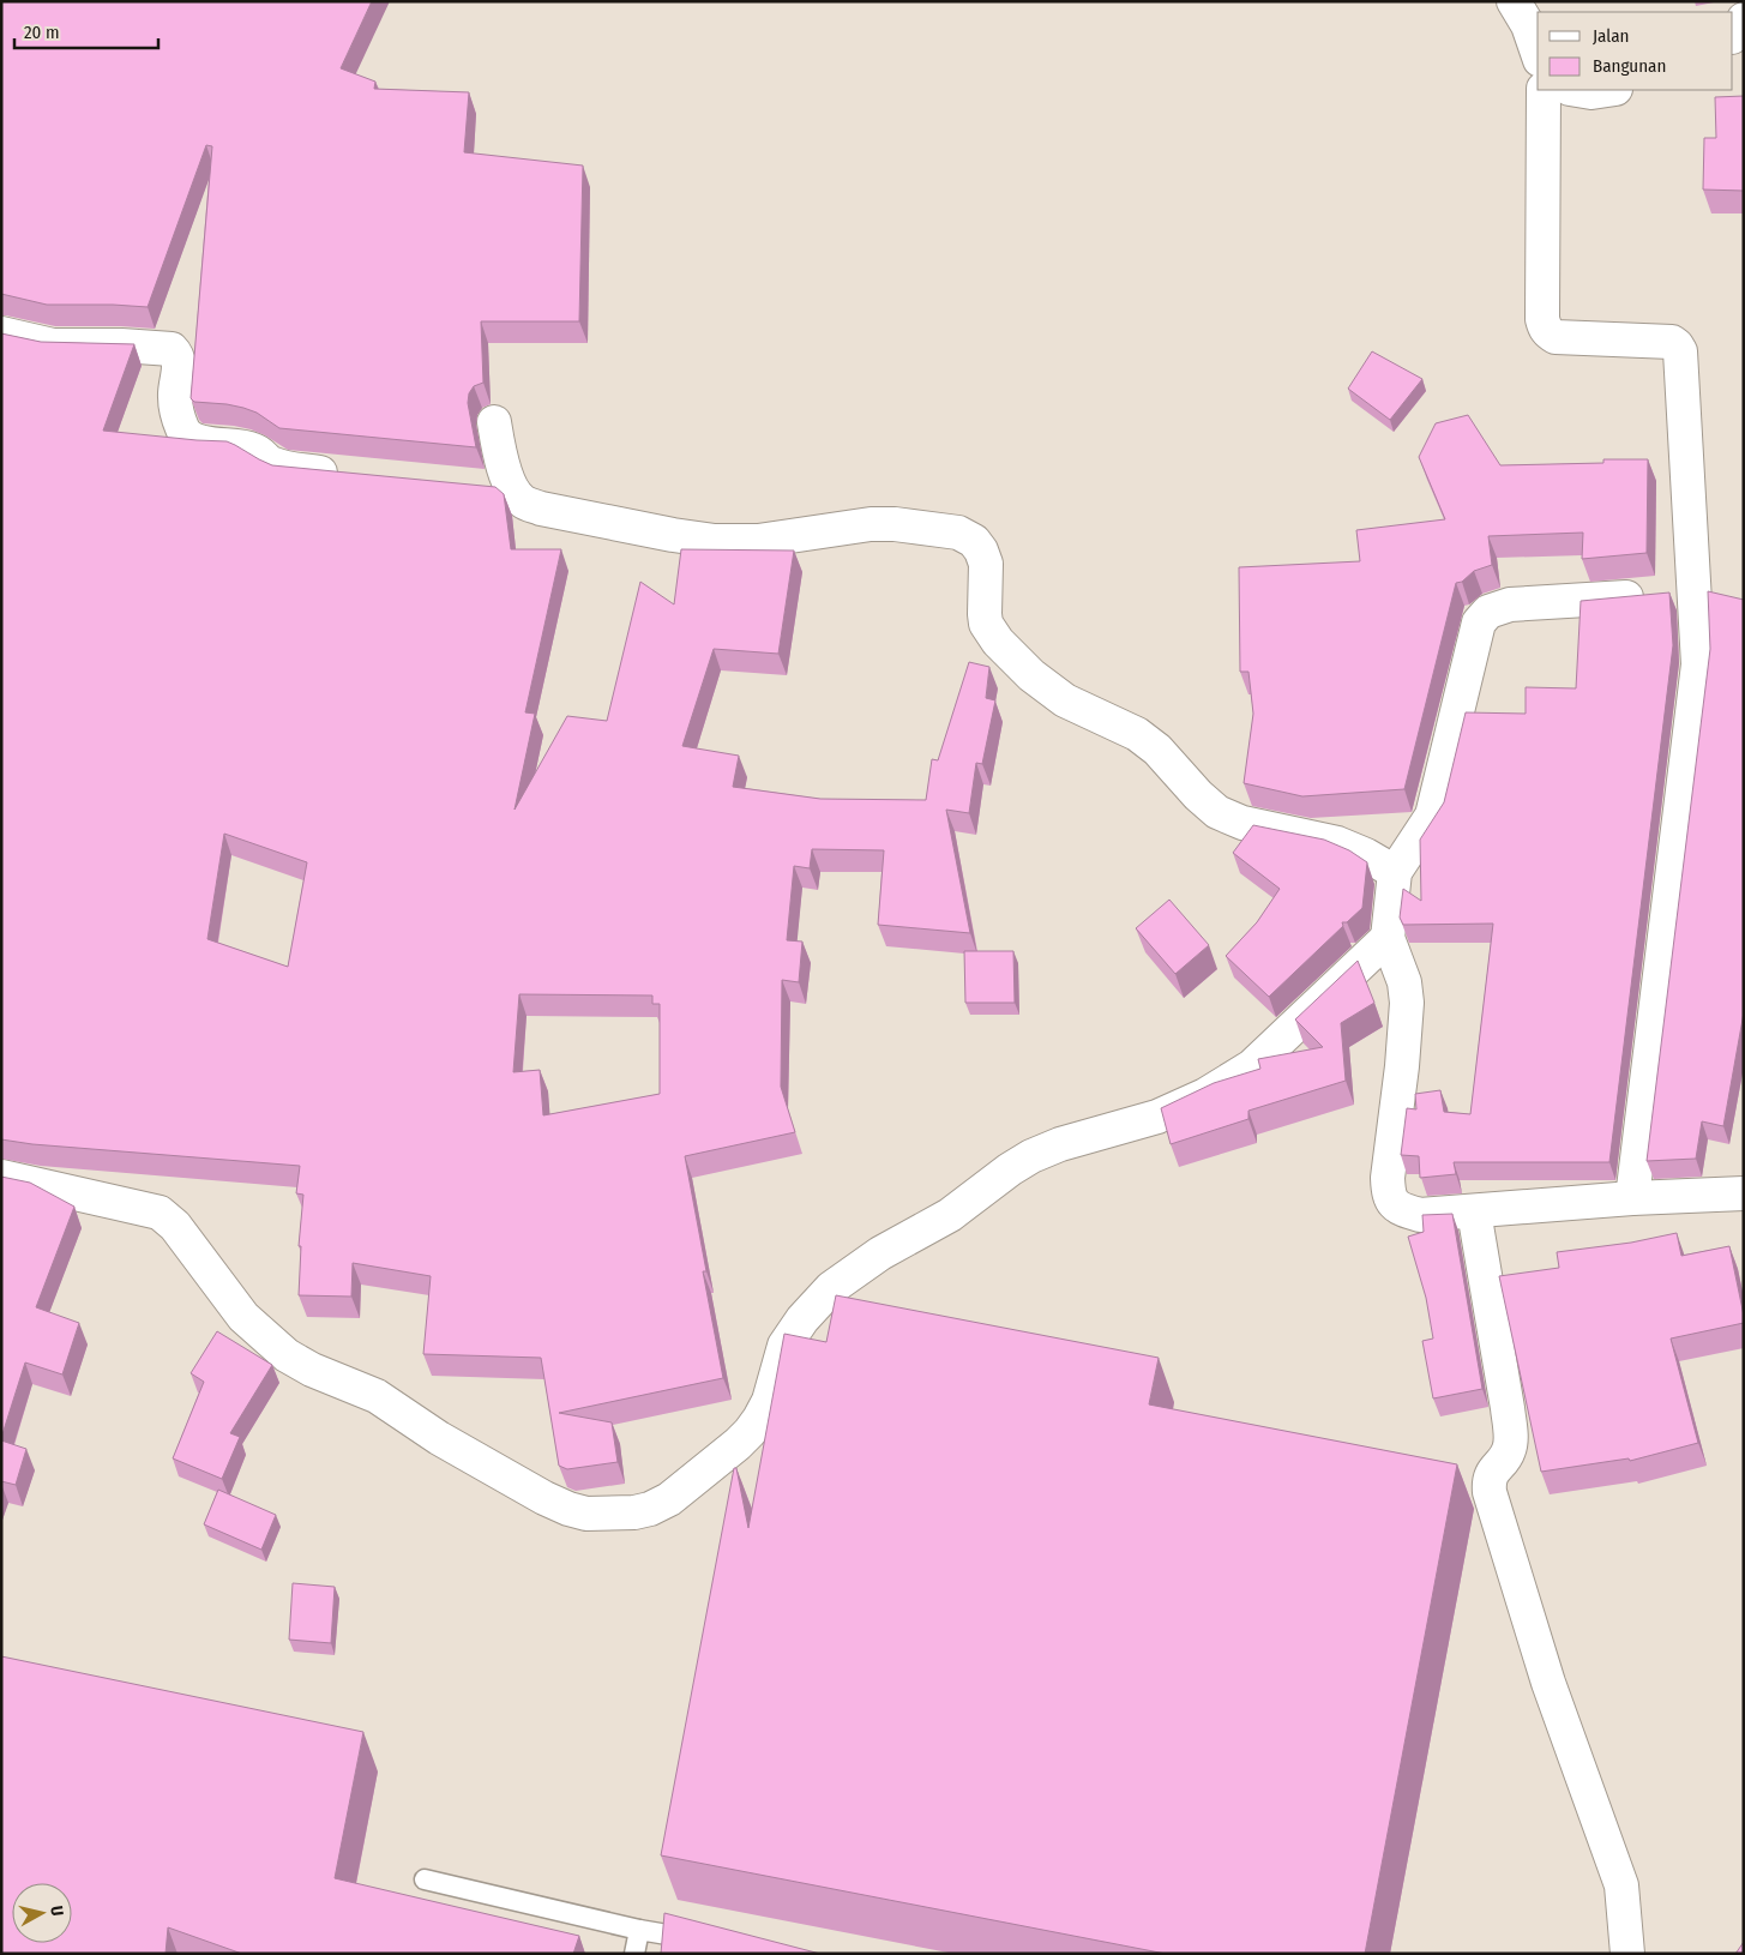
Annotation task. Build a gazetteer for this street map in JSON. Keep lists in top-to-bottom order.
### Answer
{
  "legend": ["Jalan", "Bangunan"],
  "scale_bar": "20 m",
  "north": "right"
}
